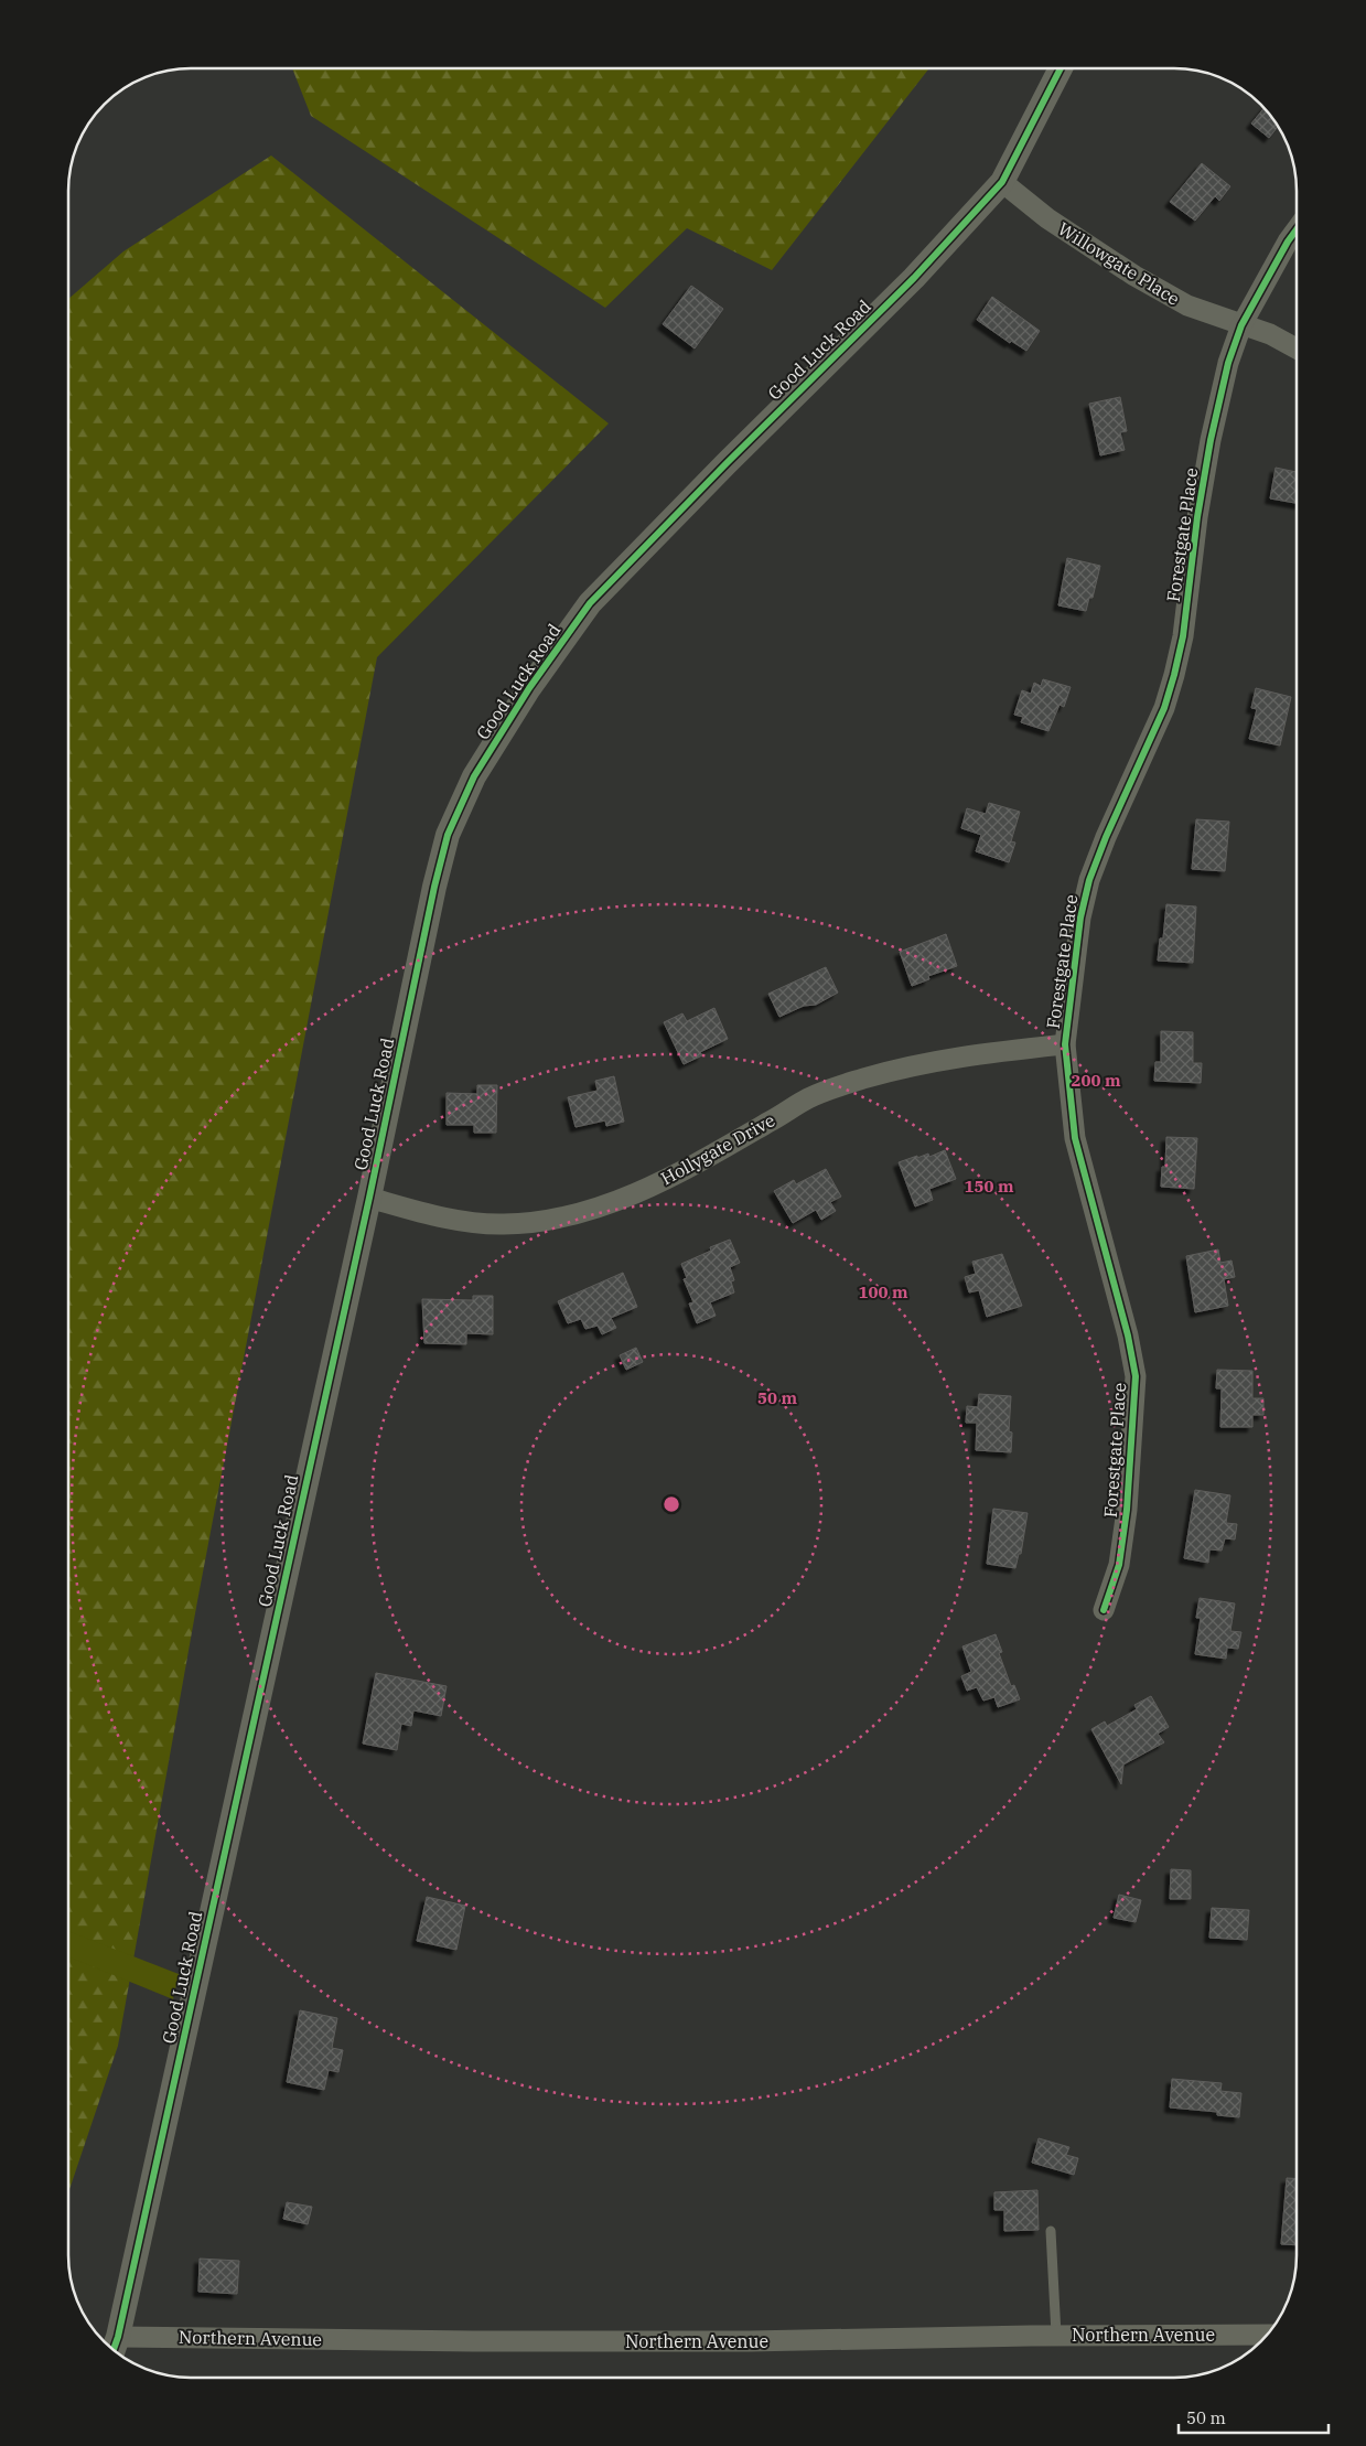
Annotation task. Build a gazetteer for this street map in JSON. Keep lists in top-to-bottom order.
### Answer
{
  "streets": {
    "street": [
      "Willowgate Place",
      "Good Luck Road",
      "Forestgate Place",
      "Hollygate Drive",
      "Northern Avenue"
    ]
  },
  "crossings": [
    ["Willowgate Place", "Good Luck Road"],
    ["Willowgate Place", "Forestgate Place"],
    ["Good Luck Road", "Hollygate Drive"],
    ["Good Luck Road", "Northern Avenue"],
    ["Forestgate Place", "Hollygate Drive"]
  ],
  "scale_bar": "50 m",
  "rings": [
    "200 m",
    "150 m",
    "100 m",
    "50 m"
  ]
}
